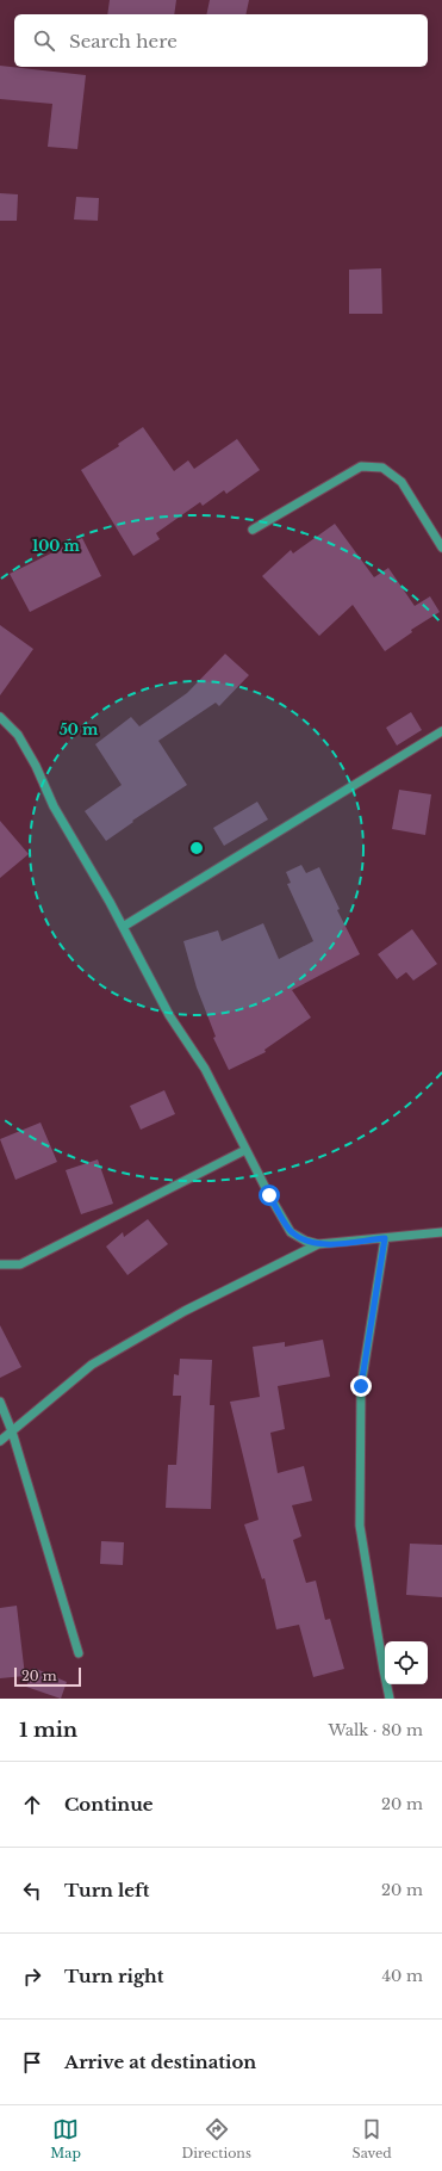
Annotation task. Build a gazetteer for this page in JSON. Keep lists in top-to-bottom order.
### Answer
{
  "scale_bar": "20 m",
  "page": {
    "search": "Search here",
    "scale": "20 m",
    "heading": ["1 min", "Walk · 80 m"],
    "list": [
      ["Continue", "20 m"],
      ["Turn left", "20 m"],
      ["Turn right", "40 m"],
      "Arrive at destination"
    ],
    "nav": ["Map", "Directions", "Saved"]
  },
  "rings": ["100 m", "50 m"]
}
